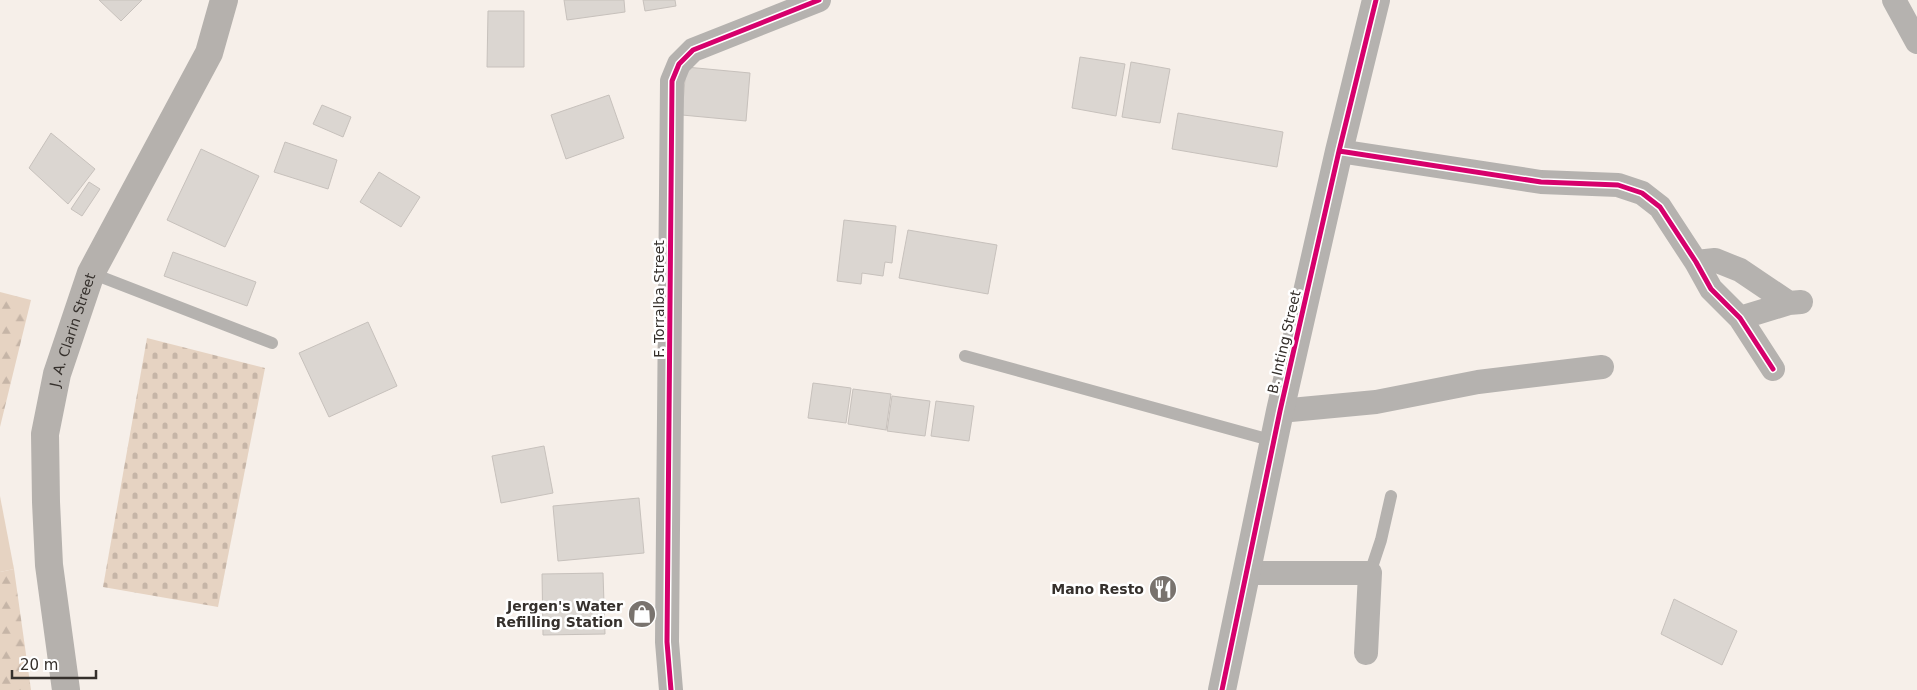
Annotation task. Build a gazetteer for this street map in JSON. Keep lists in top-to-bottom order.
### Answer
{
  "streets": {
    "main road": ["J. A. Clarin Street"],
    "street": ["F. Torralba Street", "B. Inting Street"]
  },
  "places": {
    "restaurant": ["Mano Resto"],
    "shop": ["Jergen's Water Refilling Station"]
  },
  "scale_bar": "20 m"
}
